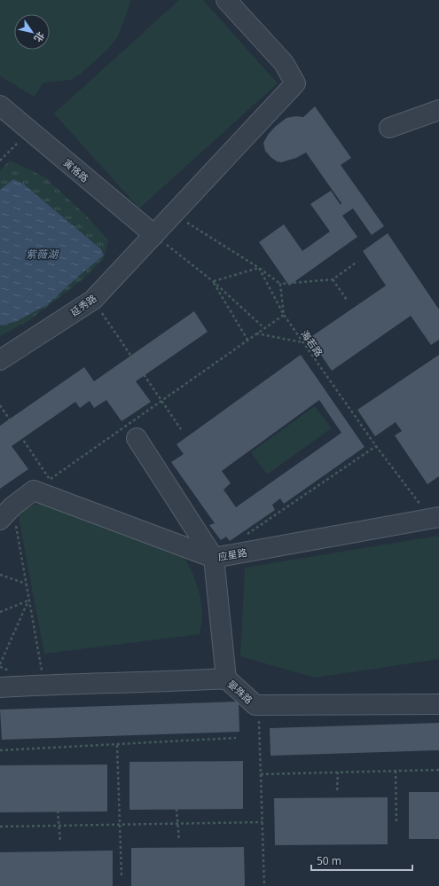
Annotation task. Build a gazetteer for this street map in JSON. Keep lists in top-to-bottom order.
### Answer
{
  "streets": {
    "street": [
      "寅恪路",
      "延秀路",
      "应星路",
      "晏殊路"
    ],
    "path": ["海若路"]
  },
  "crossings": [
    ["寅恪路", "延秀路"],
    ["海若路", "应星路"]
  ],
  "water": ["紫薇湖"],
  "scale_bar": "50 m",
  "north": "bottom right"
}
